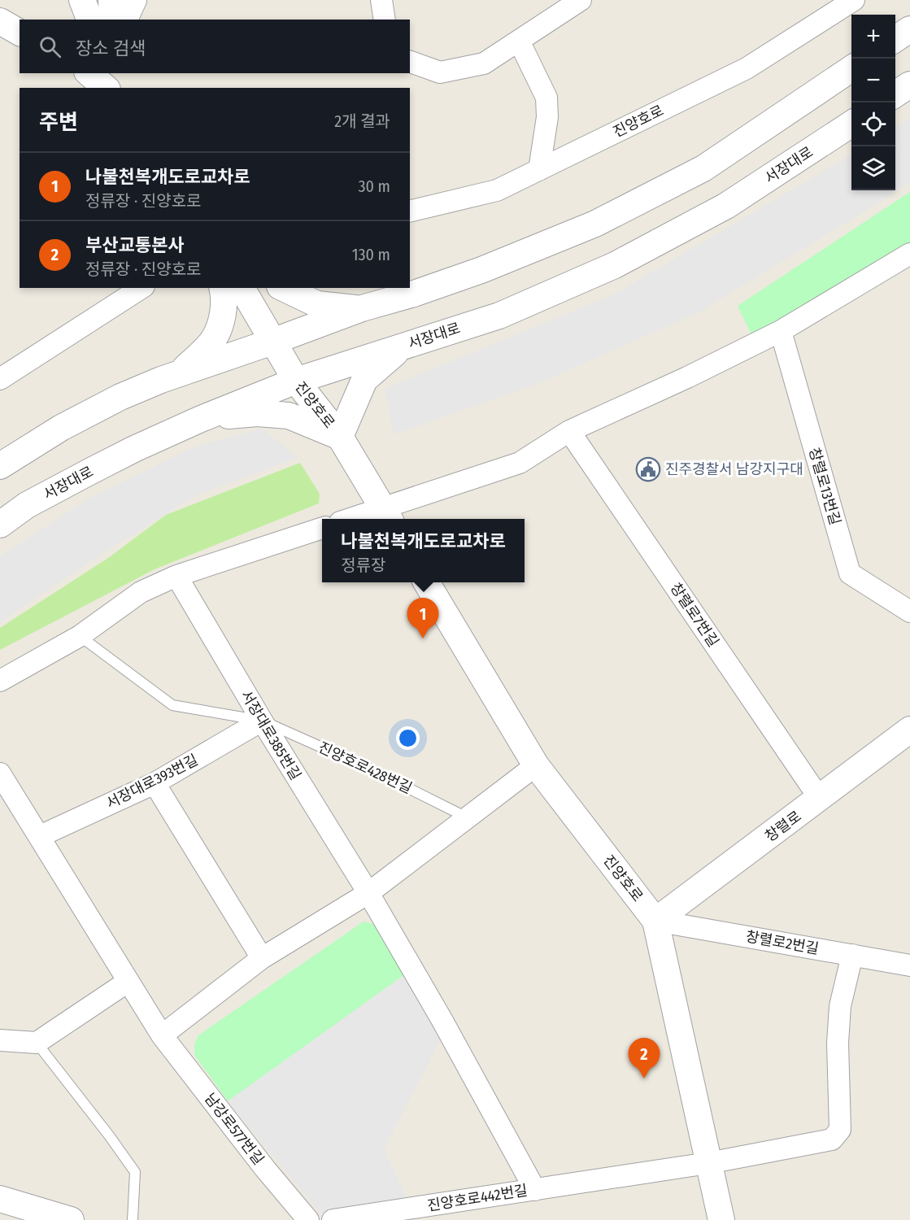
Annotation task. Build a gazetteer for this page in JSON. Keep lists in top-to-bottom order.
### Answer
{
  "streets": {
    "street": [
      "진양호로",
      "서장대로",
      "창렬로13번길",
      "창렬로7번길",
      "서장대로385번길",
      "서장대로393번길",
      "창렬로",
      "창렬로2번길",
      "남강로577번길",
      "진양호로442번길"
    ],
    "lane": ["진양호로428번길"]
  },
  "crossings": [
    ["진양호로", "서장대로"],
    ["진양호로", "창렬로"],
    ["진양호로", "창렬로2번길"],
    ["진양호로", "진양호로442번길"],
    ["창렬로7번길", "창렬로"],
    ["서장대로385번길", "진양호로428번길"],
    ["서장대로385번길", "서장대로393번길"],
    ["서장대로385번길", "진양호로442번길"],
    ["진양호로428번길", "서장대로393번길"],
    ["창렬로", "창렬로2번길"],
    ["창렬로2번길", "진양호로442번길"]
  ],
  "places": {
    "public building": ["진주경찰서 남강지구대"]
  },
  "page": {
    "map_buttons": ["+", "−"],
    "search": "장소 검색",
    "heading": ["주변", "2개 결과"],
    "list": [
      {
        "mark": "1",
        "name": "나불천복개도로교차로",
        "note": "정류장 · 진양호로",
        "value": "30 m"
      },
      {
        "mark": "2",
        "name": "부산교통본사",
        "note": "정류장 · 진양호로",
        "value": "130 m"
      }
    ],
    "popup": ["나불천복개도로교차로", "정류장"],
    "pins": ["1", "2"]
  }
}
